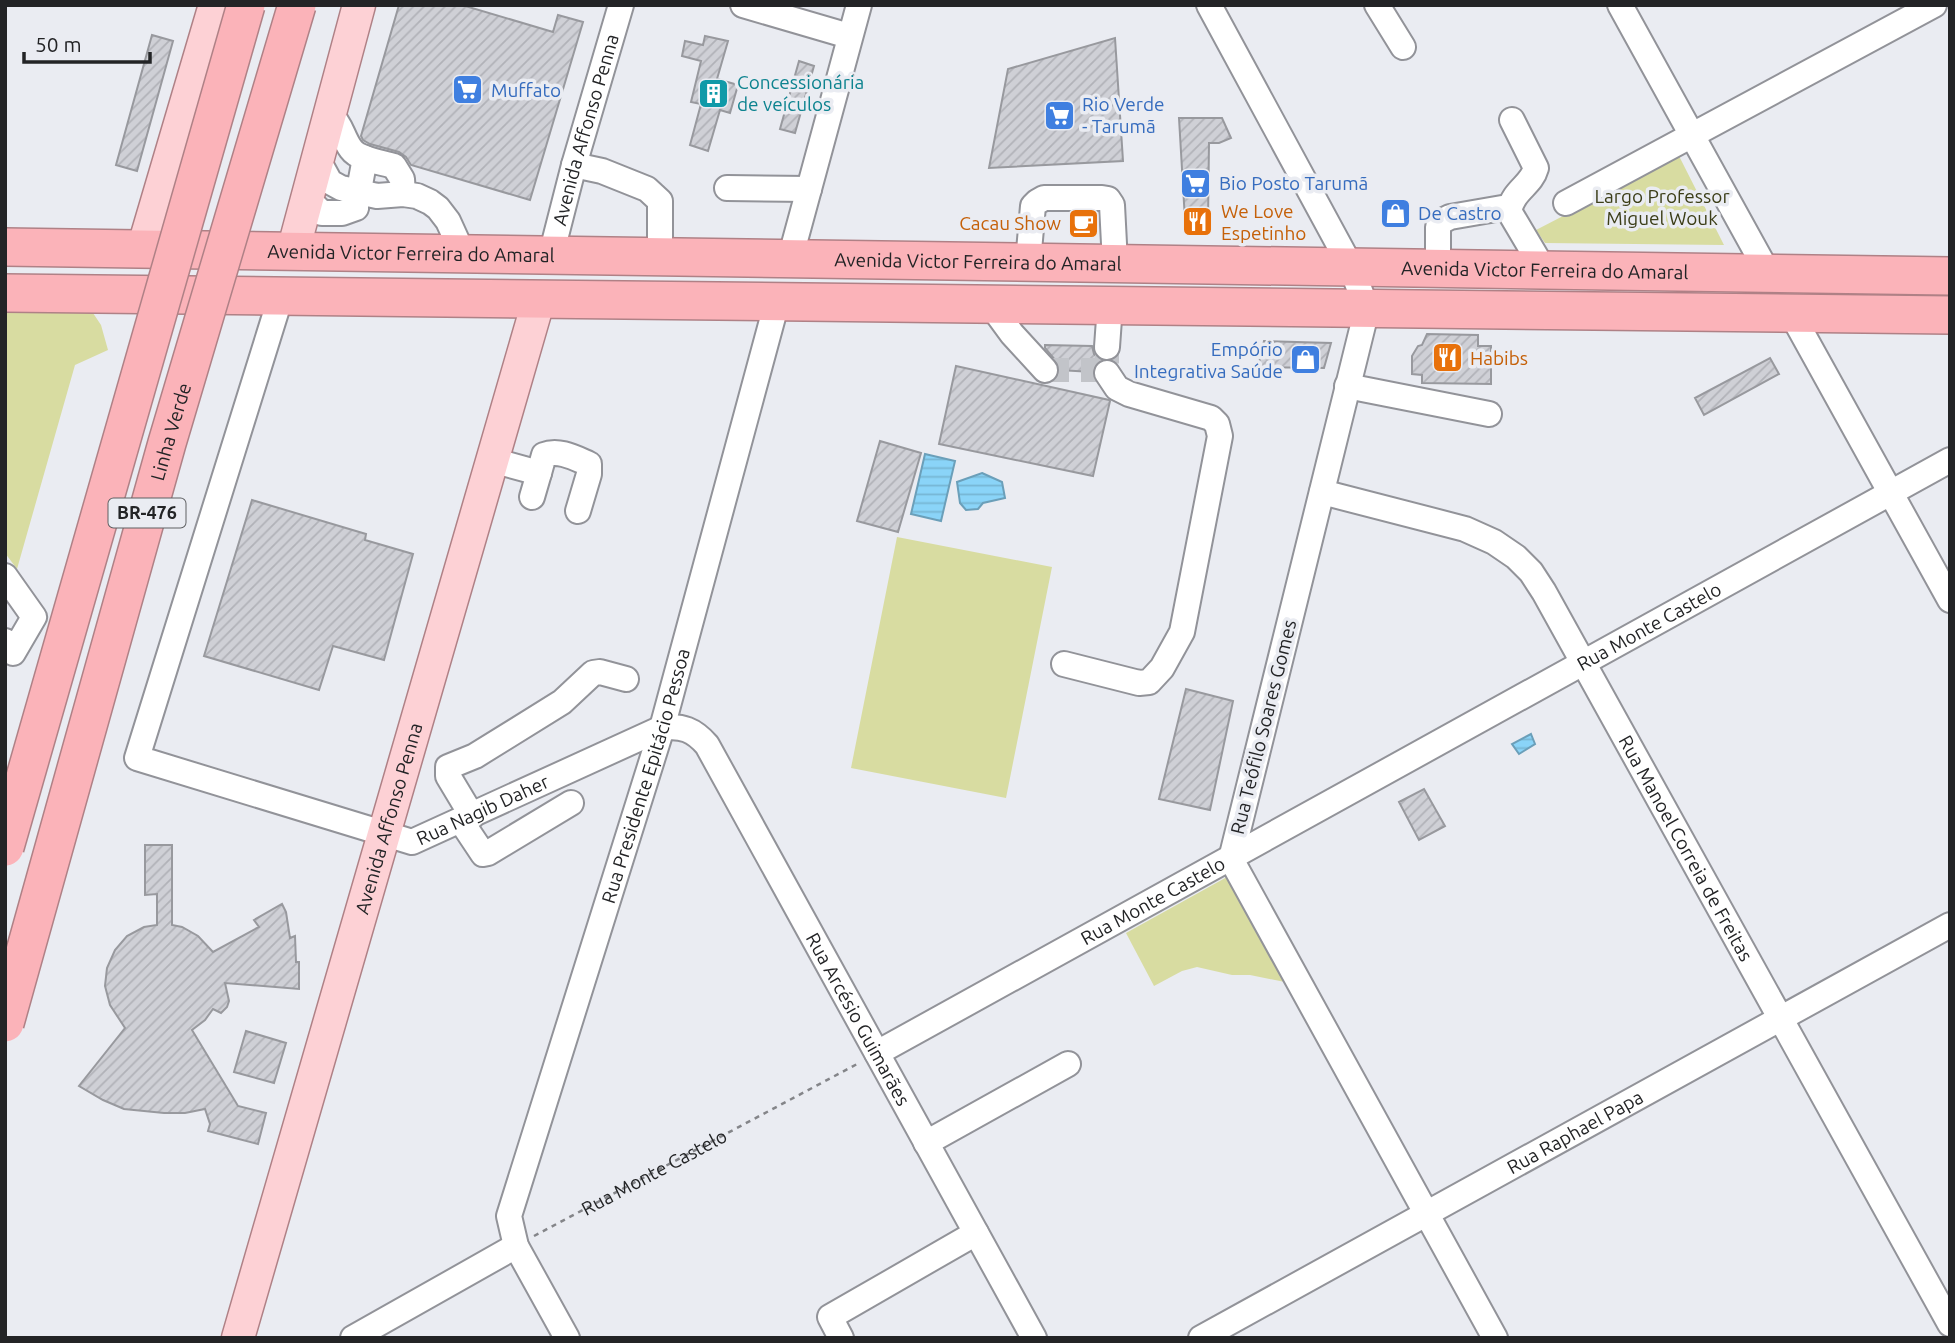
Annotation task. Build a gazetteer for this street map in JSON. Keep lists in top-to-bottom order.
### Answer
{
  "streets": {
    "highway": ["Avenida Victor Ferreira do Amaral", "Linha Verde", "BR-476"],
    "main road": ["Avenida Affonso Penna"],
    "street": [
      "Rua Monte Castelo",
      "Rua Teófilo Soares Gomes",
      "Rua Presidente Epitácio Pessoa",
      "Rua Nagib Daher",
      "Rua Manoel Correia de Freitas",
      "Rua Arcésio Guimarães",
      "Rua Raphael Papa"
    ]
  },
  "crossings": [
    ["Avenida Affonso Penna", "Avenida Victor Ferreira do Amaral"],
    ["Avenida Affonso Penna", "Rua Nagib Daher"],
    ["Avenida Victor Ferreira do Amaral", "Rua Teófilo Soares Gomes"],
    ["Avenida Victor Ferreira do Amaral", "Rua Presidente Epitácio Pessoa"],
    ["Avenida Victor Ferreira do Amaral", "Rua Nagib Daher"],
    ["Rua Monte Castelo", "Rua Teófilo Soares Gomes"],
    ["Rua Monte Castelo", "Rua Presidente Epitácio Pessoa"],
    ["Rua Monte Castelo", "Rua Manoel Correia de Freitas"],
    ["Rua Monte Castelo", "Rua Arcésio Guimarães"],
    ["Rua Teófilo Soares Gomes", "Rua Manoel Correia de Freitas"],
    ["Rua Teófilo Soares Gomes", "Rua Raphael Papa"],
    ["Rua Presidente Epitácio Pessoa", "Rua Nagib Daher"],
    ["Rua Presidente Epitácio Pessoa", "Rua Arcésio Guimarães"],
    ["Rua Nagib Daher", "Rua Arcésio Guimarães"],
    ["Rua Manoel Correia de Freitas", "Rua Raphael Papa"]
  ],
  "parks": ["Largo Professor Miguel Wouk"],
  "places": {
    "supermarket": ["Muffato", "Rio Verde - Tarumã", "Bio Posto Tarumã"],
    "building": ["Concessionária de veículos"],
    "shop": ["De Castro", "Empório Integrativa Saúde"],
    "restaurant": ["We Love Espetinho", "Habibs"],
    "cafe": ["Cacau Show"]
  },
  "scale_bar": "50 m"
}
